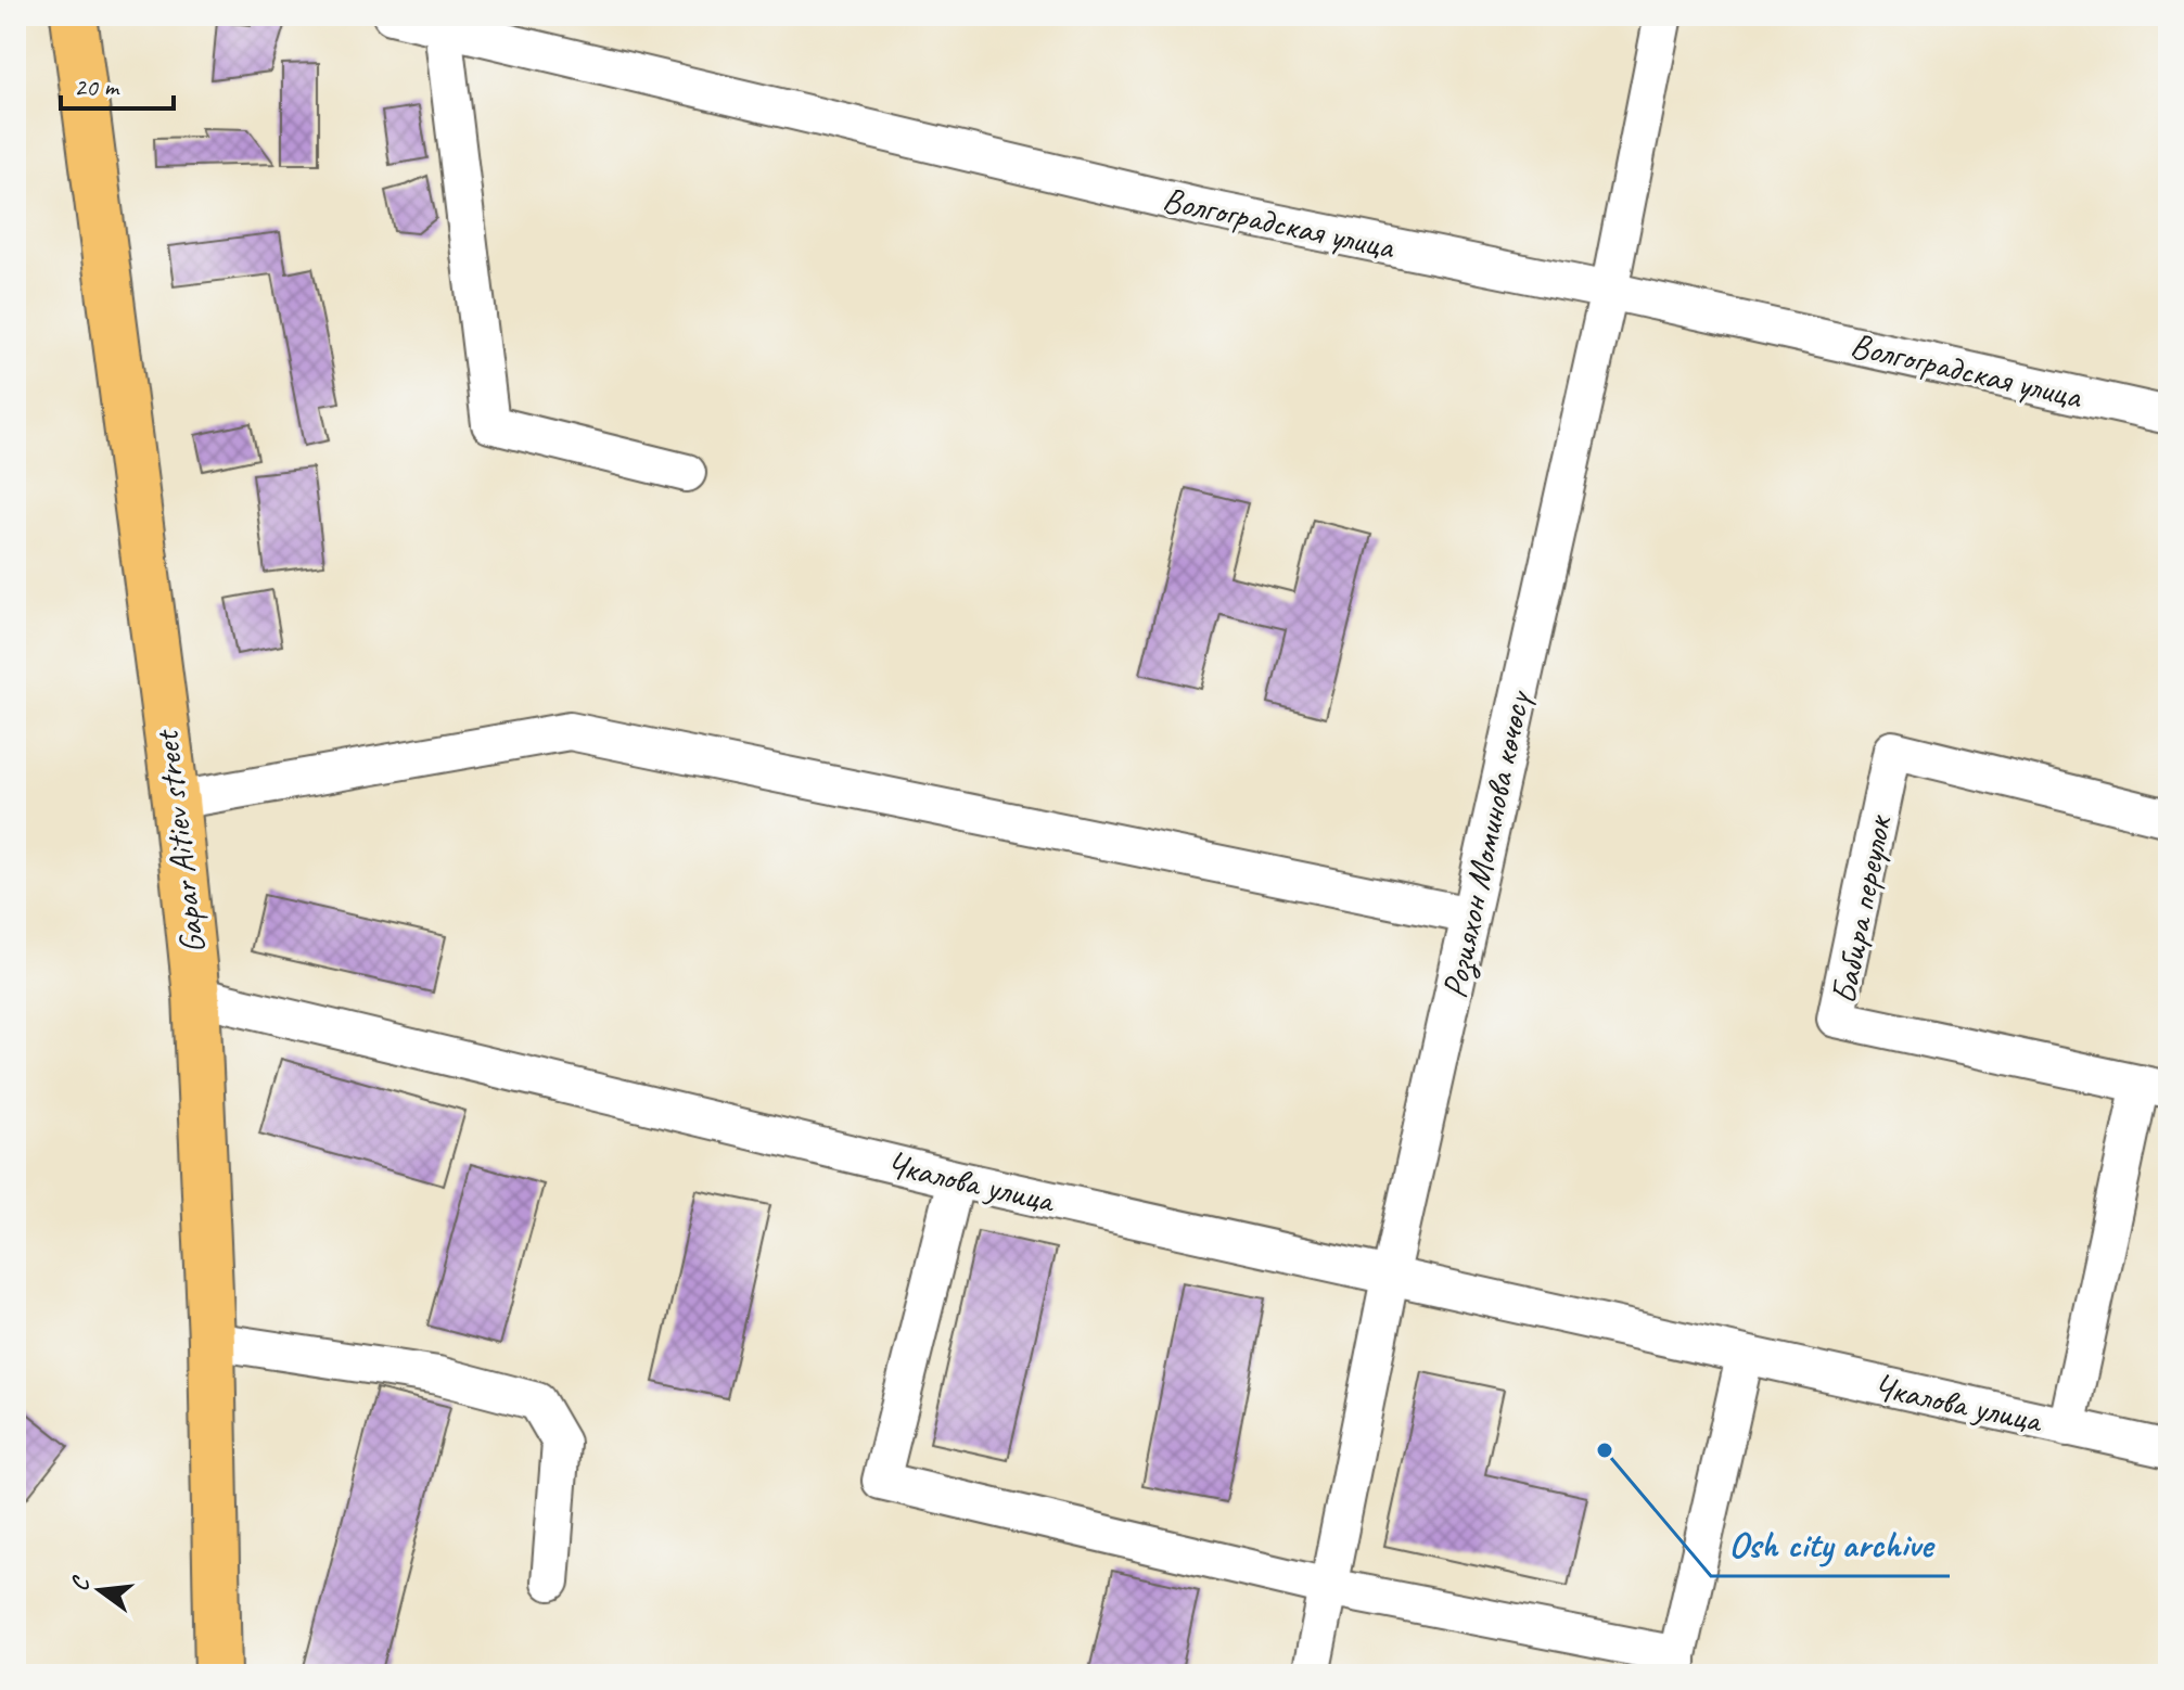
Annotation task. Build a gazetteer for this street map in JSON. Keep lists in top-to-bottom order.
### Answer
{
  "streets": {
    "main road": ["Gapar Aitiev street"],
    "street": [
      "Волгоградская улица",
      "Розияхон Моминова көчөсү",
      "Бабира переулок",
      "Чкалова улица"
    ]
  },
  "crossings": [
    ["Волгоградская улица", "Розияхон Моминова көчөсү"],
    ["Gapar Aitiev street", "Чкалова улица"],
    ["Розияхон Моминова көчөсү", "Чкалова улица"]
  ],
  "places": ["Osh city archive"],
  "scale_bar": "20 m",
  "north": "left"
}
